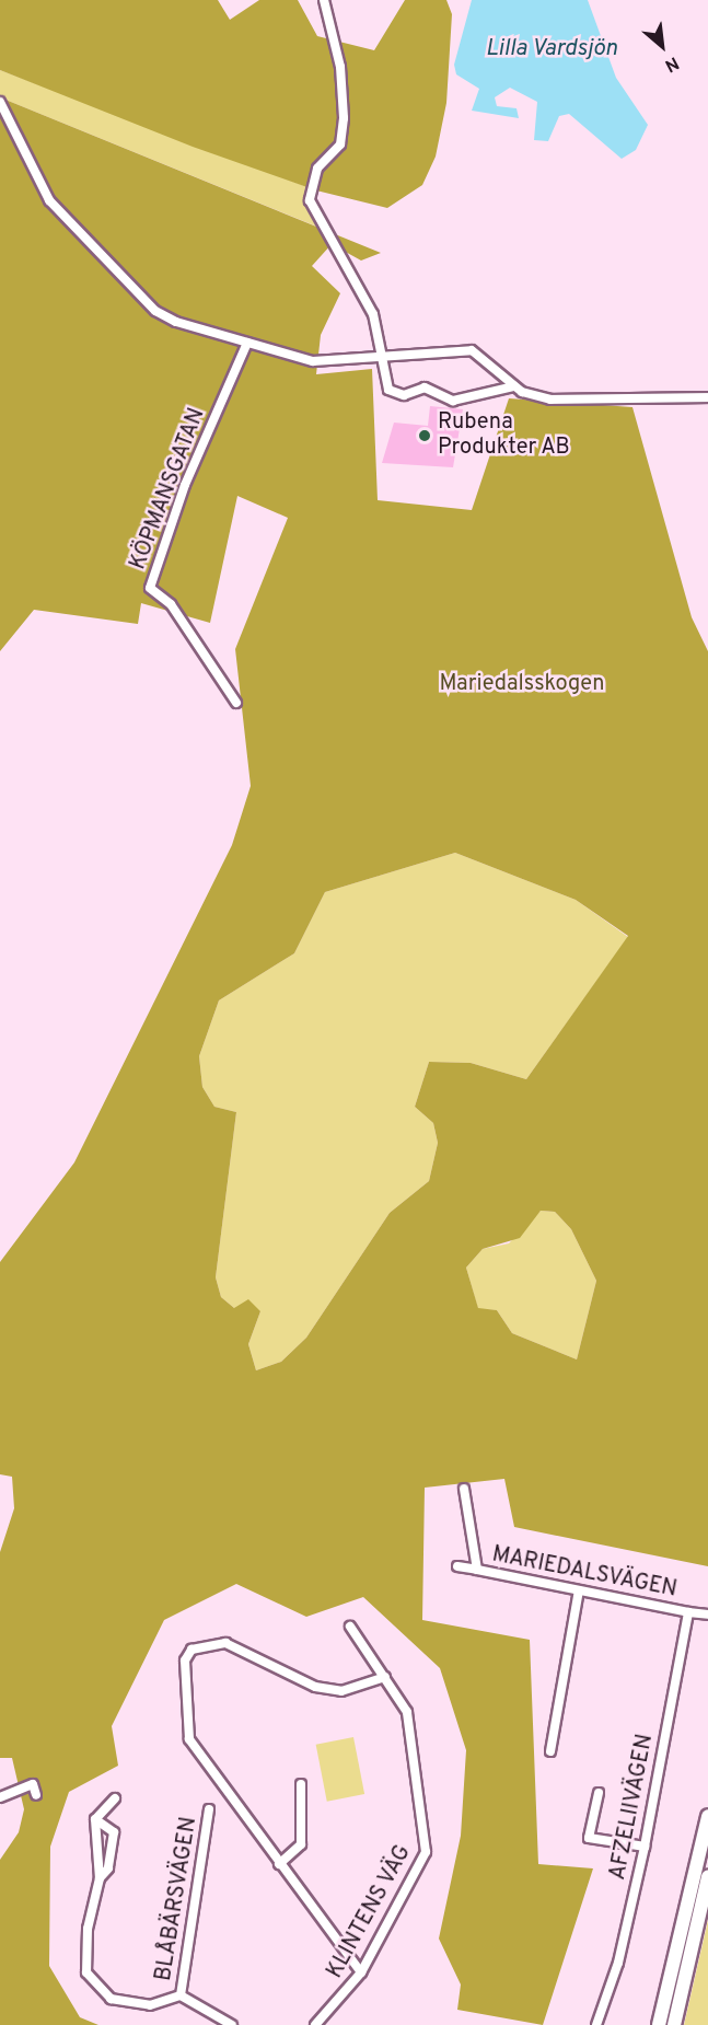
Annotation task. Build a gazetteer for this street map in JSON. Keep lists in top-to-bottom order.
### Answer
{
  "streets": {
    "street": [
      "KÖPMANSGATAN",
      "MARIEDALSVÄGEN",
      "AFZELIIVÄGEN",
      "BLÅBÄRSVÄGEN",
      "KLINTENS VÄG"
    ]
  },
  "crossings": [
    ["MARIEDALSVÄGEN", "AFZELIIVÄGEN"]
  ],
  "water": ["Lilla Vardsjön"],
  "parks": ["Mariedalsskogen"],
  "places": ["Rubena Produkter AB"],
  "north": "bottom right"
}
